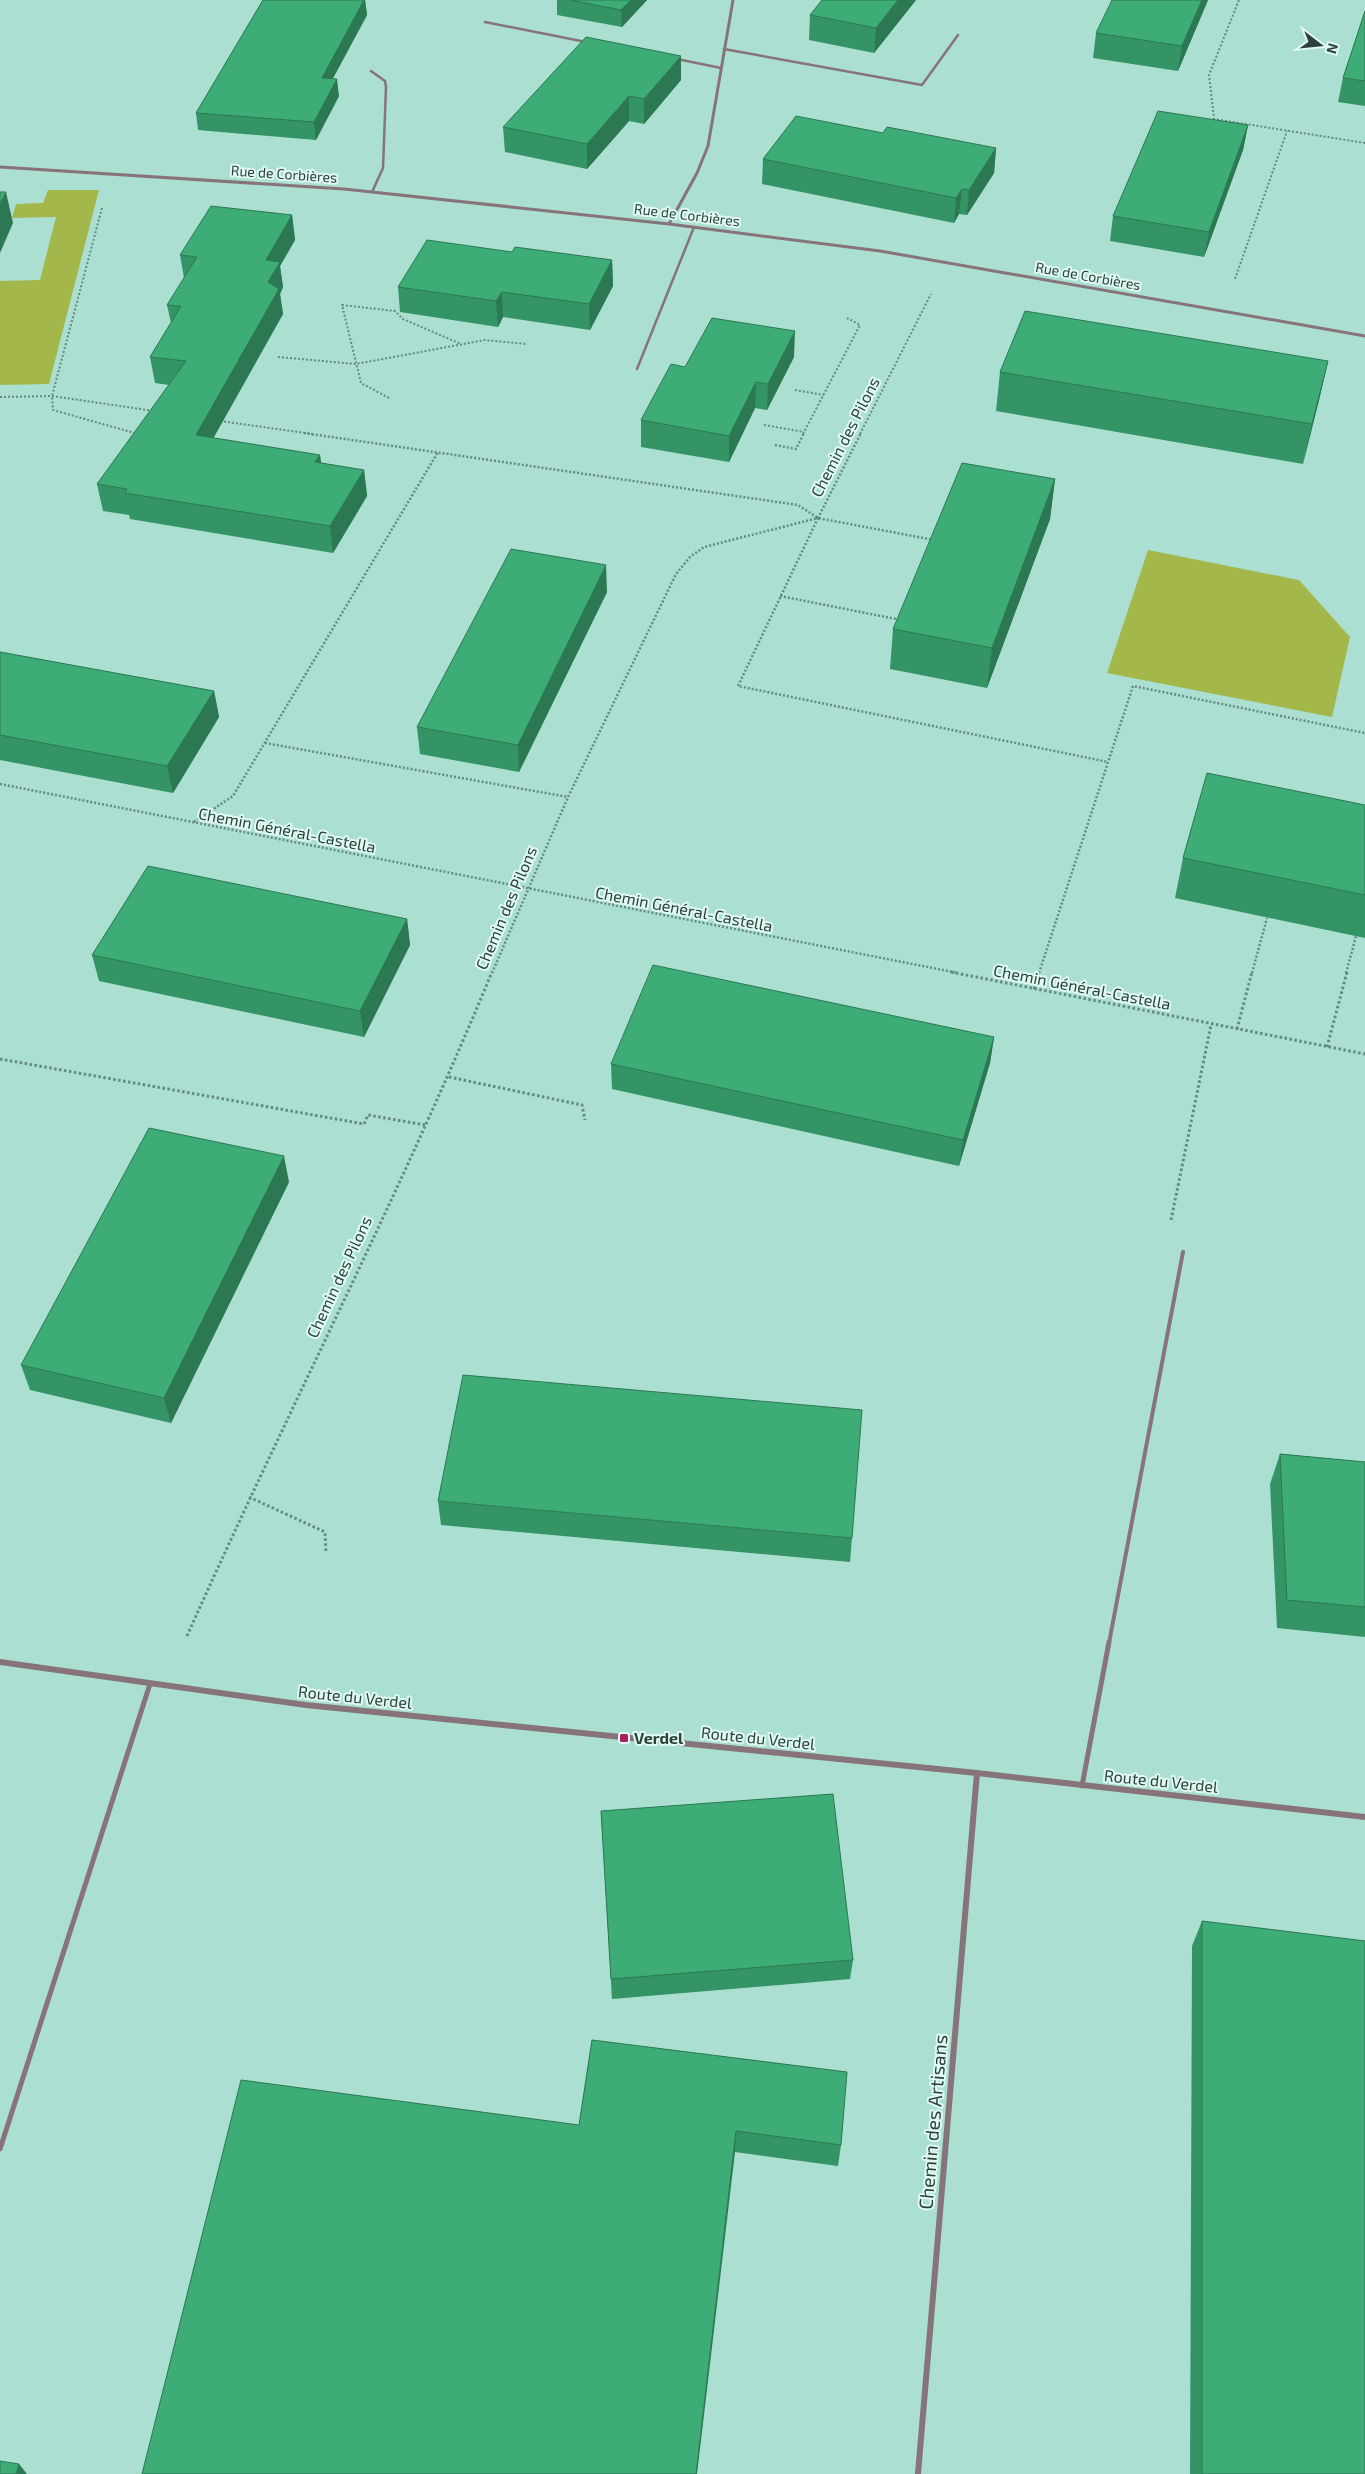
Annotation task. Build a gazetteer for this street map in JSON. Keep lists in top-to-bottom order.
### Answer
{
  "streets": {
    "street": ["Rue de Corbières", "Route du Verdel", "Chemin des Artisans"],
    "path": ["Chemin des Pilons", "Chemin Général-Castella"]
  },
  "crossings": [
    ["Chemin des Pilons", "Chemin Général-Castella"],
    ["Route du Verdel", "Chemin des Artisans"]
  ],
  "places": {
    "transit": ["Verdel"]
  },
  "north": "right"
}
